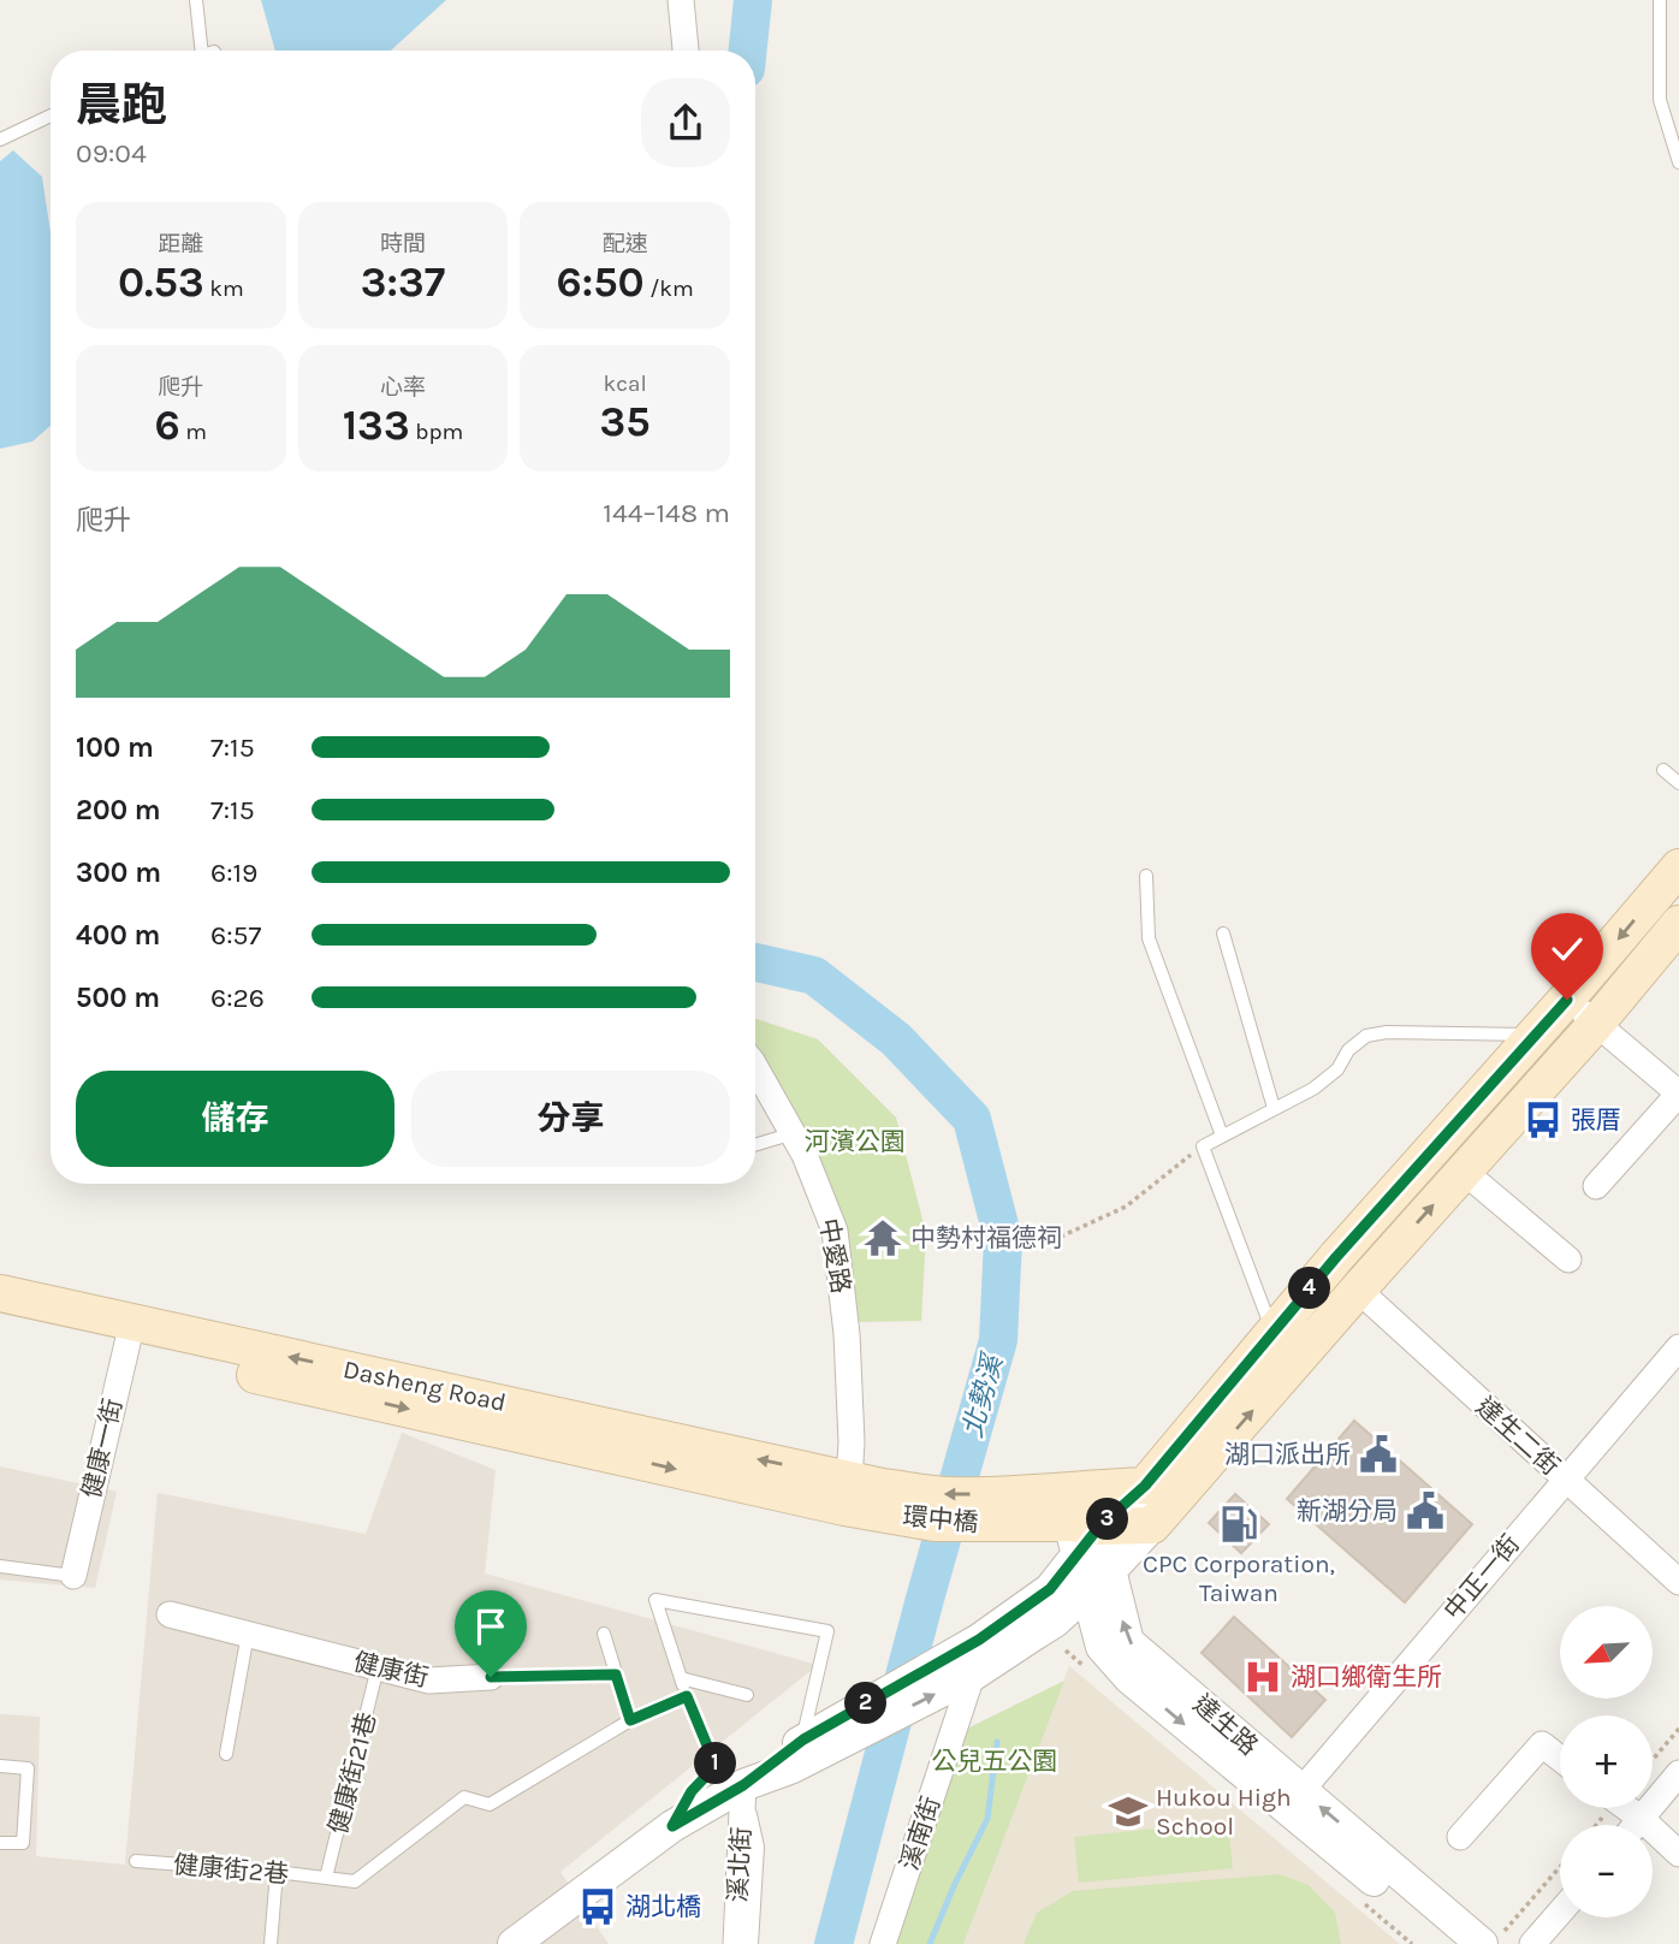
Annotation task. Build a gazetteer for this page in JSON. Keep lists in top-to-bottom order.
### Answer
{
  "streets": {
    "main road": ["Dasheng Road", "環中橋"],
    "street": [
      "中愛路",
      "達生二街",
      "健康一街",
      "中正一街",
      "健康街",
      "達生路",
      "溪南街",
      "溪北街"
    ],
    "lane": ["健康街21巷", "健康街2巷"]
  },
  "crossings": [
    ["中愛路", "Dasheng Road"],
    ["中愛路", "環中橋"],
    ["Dasheng Road", "健康一街"],
    ["Dasheng Road", "環中橋"],
    ["達生二街", "中正一街"],
    ["環中橋", "達生路"],
    ["中正一街", "達生路"],
    ["健康街", "健康街21巷"],
    ["健康街21巷", "健康街2巷"]
  ],
  "water": ["北勢溪"],
  "parks": ["河濱公園", "公兒五公園"],
  "places": {
    "bus stop": ["張厝", "湖北橋"],
    "temple": ["中勢村福德祠"],
    "public building": ["湖口派出所", "新湖分局"],
    "fuel station": ["CPC Corporation, Taiwan"],
    "hospital": ["湖口鄉衛生所"],
    "school or university": ["Hukou High School"]
  },
  "north": "bottom left",
  "page": {
    "heading": ["晨跑", "09:04"],
    "stats": [
      ["距離", "0.53 km"],
      ["時間", "3:37"],
      ["配速", "6:50 /km"],
      ["爬升", "6 m"],
      ["心率", "133 bpm"],
      ["kcal", "35"]
    ],
    "chart": ["爬升", "144–148 m"],
    "list": [
      {
        "name": "100 m",
        "note": "7:15"
      },
      {
        "name": "200 m",
        "note": "7:15"
      },
      {
        "name": "300 m",
        "note": "6:19"
      },
      {
        "name": "400 m",
        "note": "6:57"
      },
      {
        "name": "500 m",
        "note": "6:26"
      }
    ],
    "buttons": ["儲存", "分享"],
    "pins": [
      "4",
      "3",
      "2",
      "1"
    ],
    "map_buttons": ["+", "−"]
  }
}
